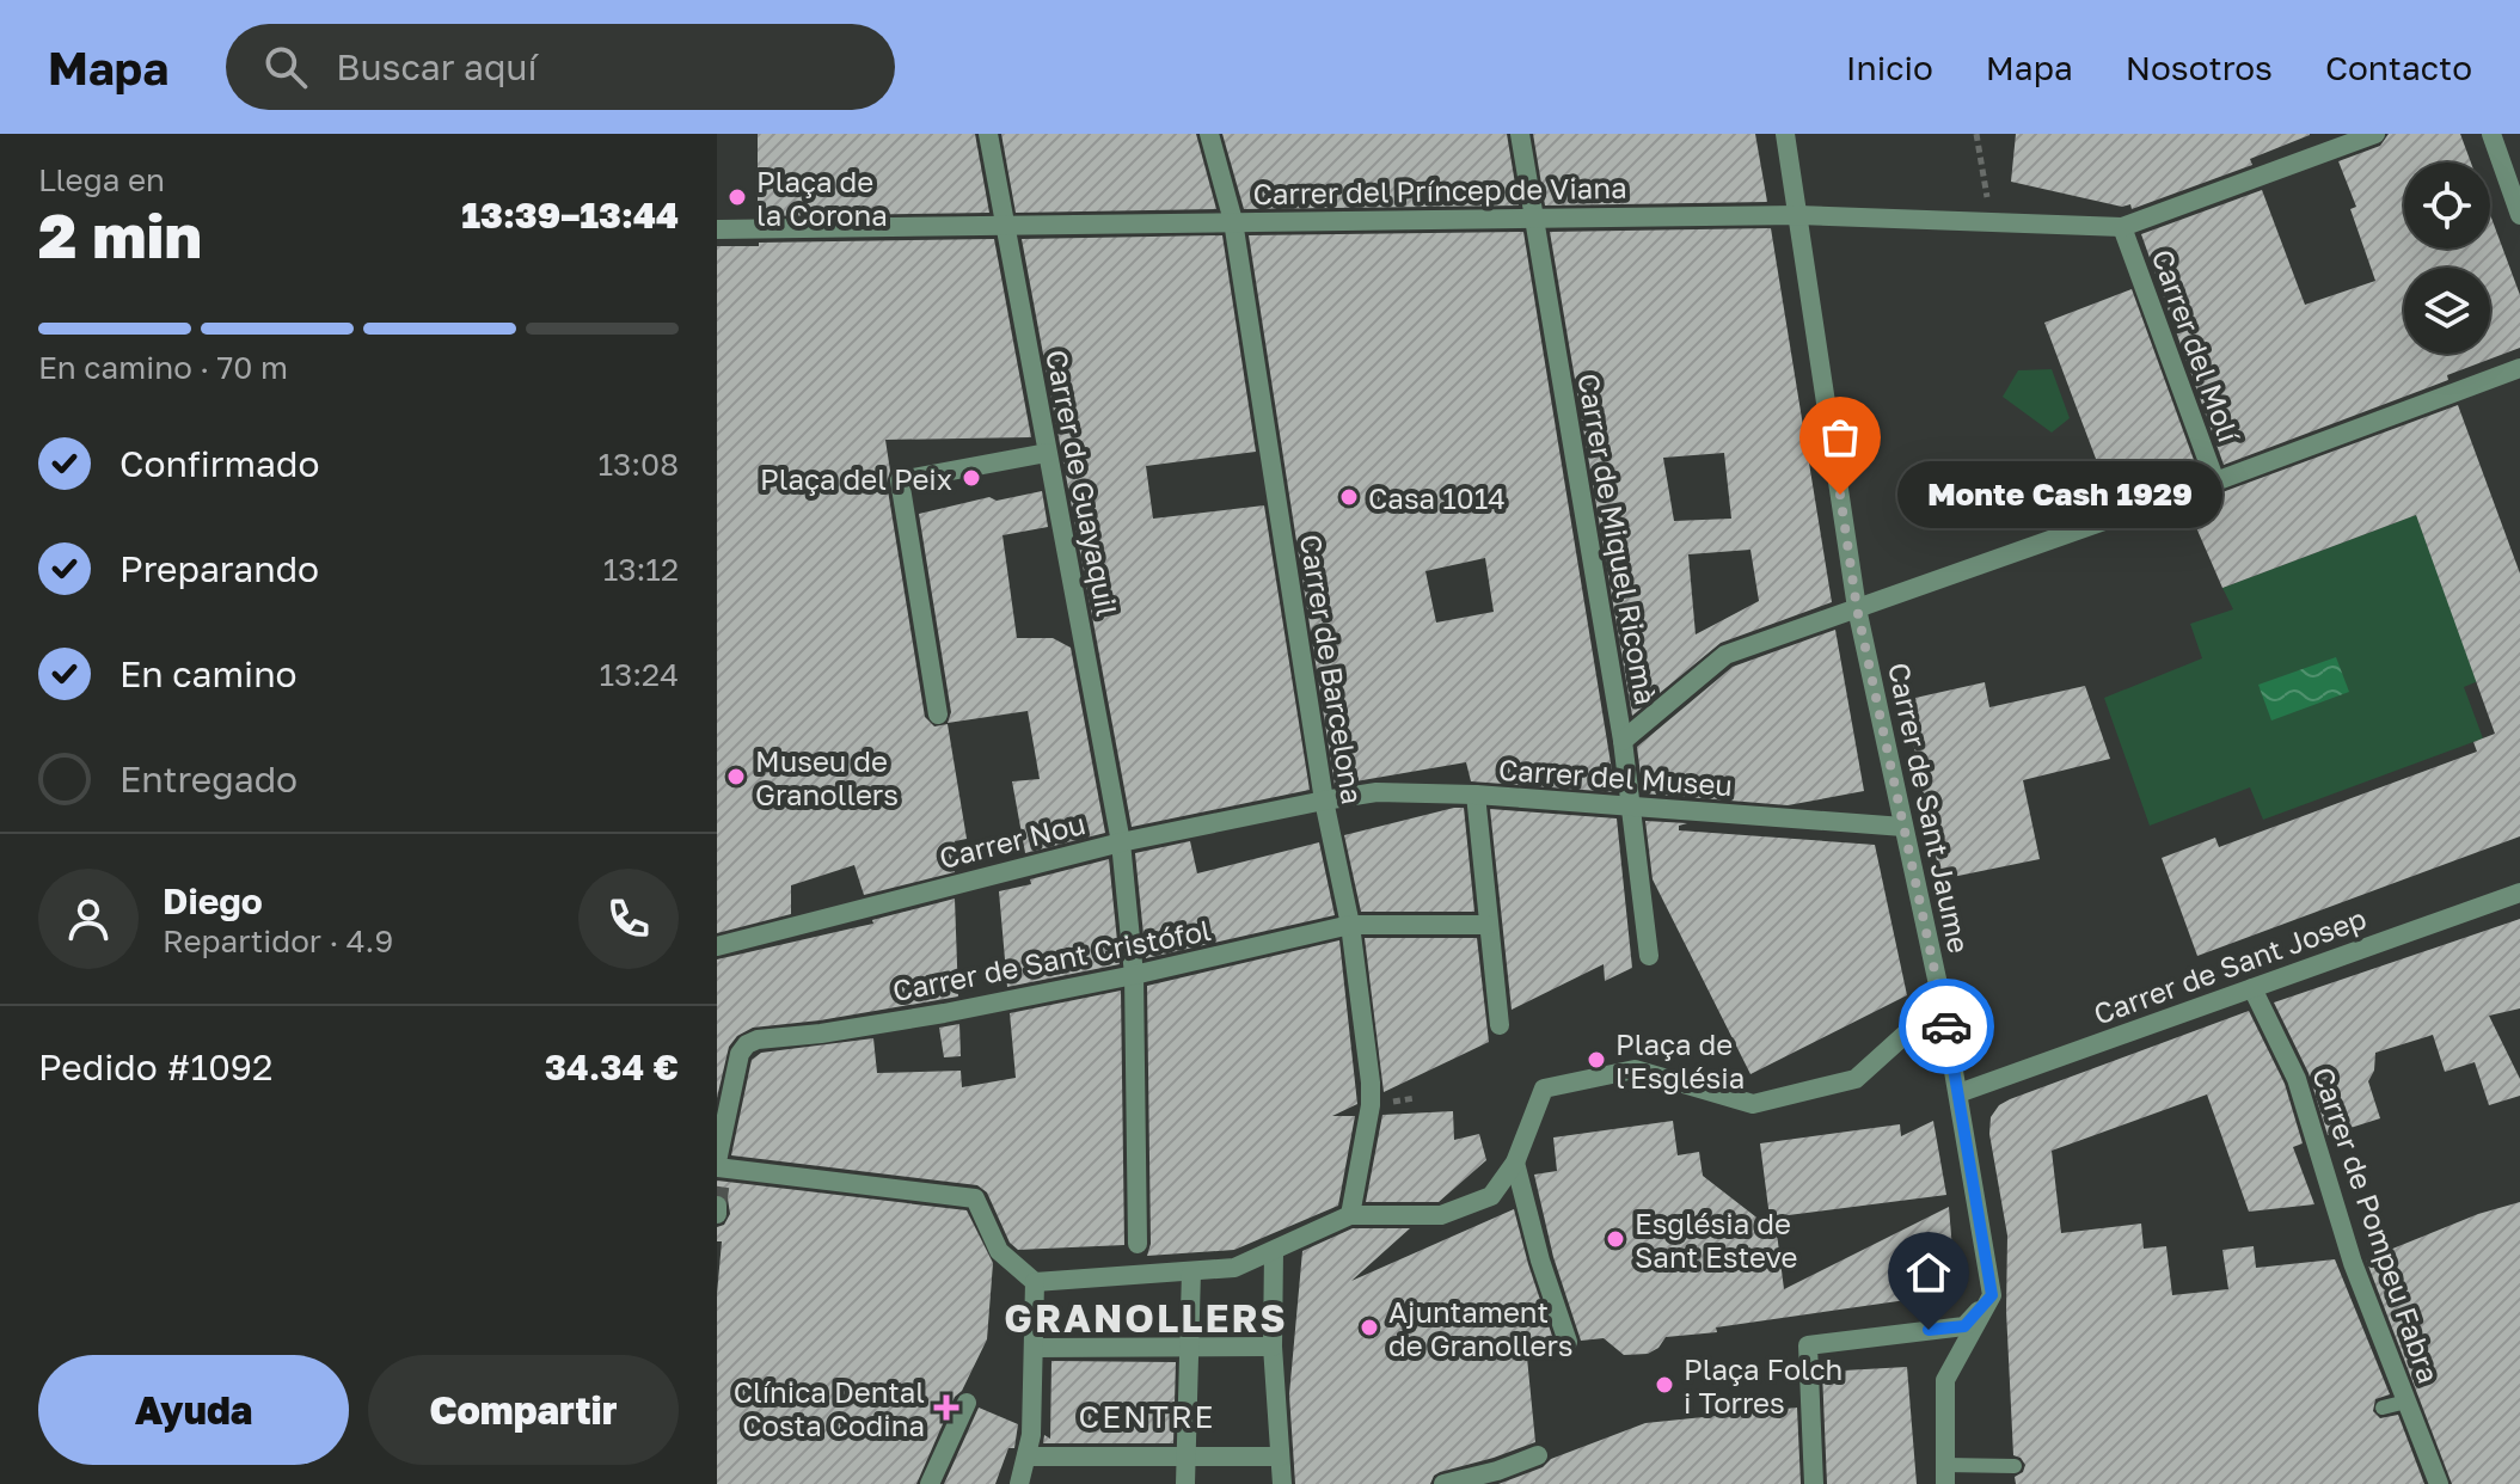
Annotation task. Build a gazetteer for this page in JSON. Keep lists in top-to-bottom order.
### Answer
{
  "streets": {
    "street": [
      "Carrer del Príncep de Viana",
      "Carrer del Molí",
      "Carrer de Guayaquil",
      "Carrer de Miquel Ricomà",
      "Carrer de Barcelona",
      "Carrer del Museu",
      "Carrer de Sant Jaume",
      "Carrer Nou",
      "Carrer de Sant Cristófol",
      "Carrer de Sant Josep",
      "Carrer de Pompeu Fabra"
    ]
  },
  "crossings": [
    ["Carrer del Príncep de Viana", "Carrer del Molí"],
    ["Carrer del Príncep de Viana", "Carrer de Guayaquil"],
    ["Carrer del Príncep de Viana", "Carrer de Miquel Ricomà"],
    ["Carrer del Príncep de Viana", "Carrer de Barcelona"],
    ["Carrer del Príncep de Viana", "Carrer de Sant Jaume"],
    ["Carrer de Guayaquil", "Carrer Nou"],
    ["Carrer de Guayaquil", "Carrer de Sant Cristófol"],
    ["Carrer de Miquel Ricomà", "Carrer del Museu"],
    ["Carrer de Barcelona", "Carrer del Museu"],
    ["Carrer de Barcelona", "Carrer Nou"],
    ["Carrer de Barcelona", "Carrer de Sant Cristófol"],
    ["Carrer del Museu", "Carrer de Sant Jaume"],
    ["Carrer del Museu", "Carrer Nou"],
    ["Carrer de Sant Jaume", "Carrer de Sant Josep"],
    ["Carrer de Sant Josep", "Carrer de Pompeu Fabra"]
  ],
  "districts": ["GRANOLLERS", "CENTRE"],
  "places": {
    "other": [
      "Plaça de la Corona",
      "Plaça del Peix",
      "Monte Cash 1929",
      "Casa 1014",
      "Museu de Granollers",
      "Plaça de l'Església",
      "Església de Sant Esteve",
      "Ajuntament de Granollers",
      "Plaça Folch i Torres"
    ],
    "health": ["Clínica Dental Costa Codina"]
  },
  "page": {
    "header": "Mapa",
    "search": "Buscar aquí",
    "nav": [
      "Inicio",
      "Mapa",
      "Nosotros",
      "Contacto"
    ],
    "heading": ["2 min", "Llega en", "13:39–13:44"],
    "panel": [
      "Diego",
      "Repartidor · 4.9",
      "Pedido #1092",
      "34.34 €"
    ],
    "bar": "En camino · 70 m",
    "list": [
      ["Confirmado", "13:08"],
      ["Preparando", "13:12"],
      ["En camino", "13:24"],
      "Entregado"
    ],
    "bubble": "Monte Cash 1929",
    "buttons": ["Ayuda", "Compartir"]
  }
}
